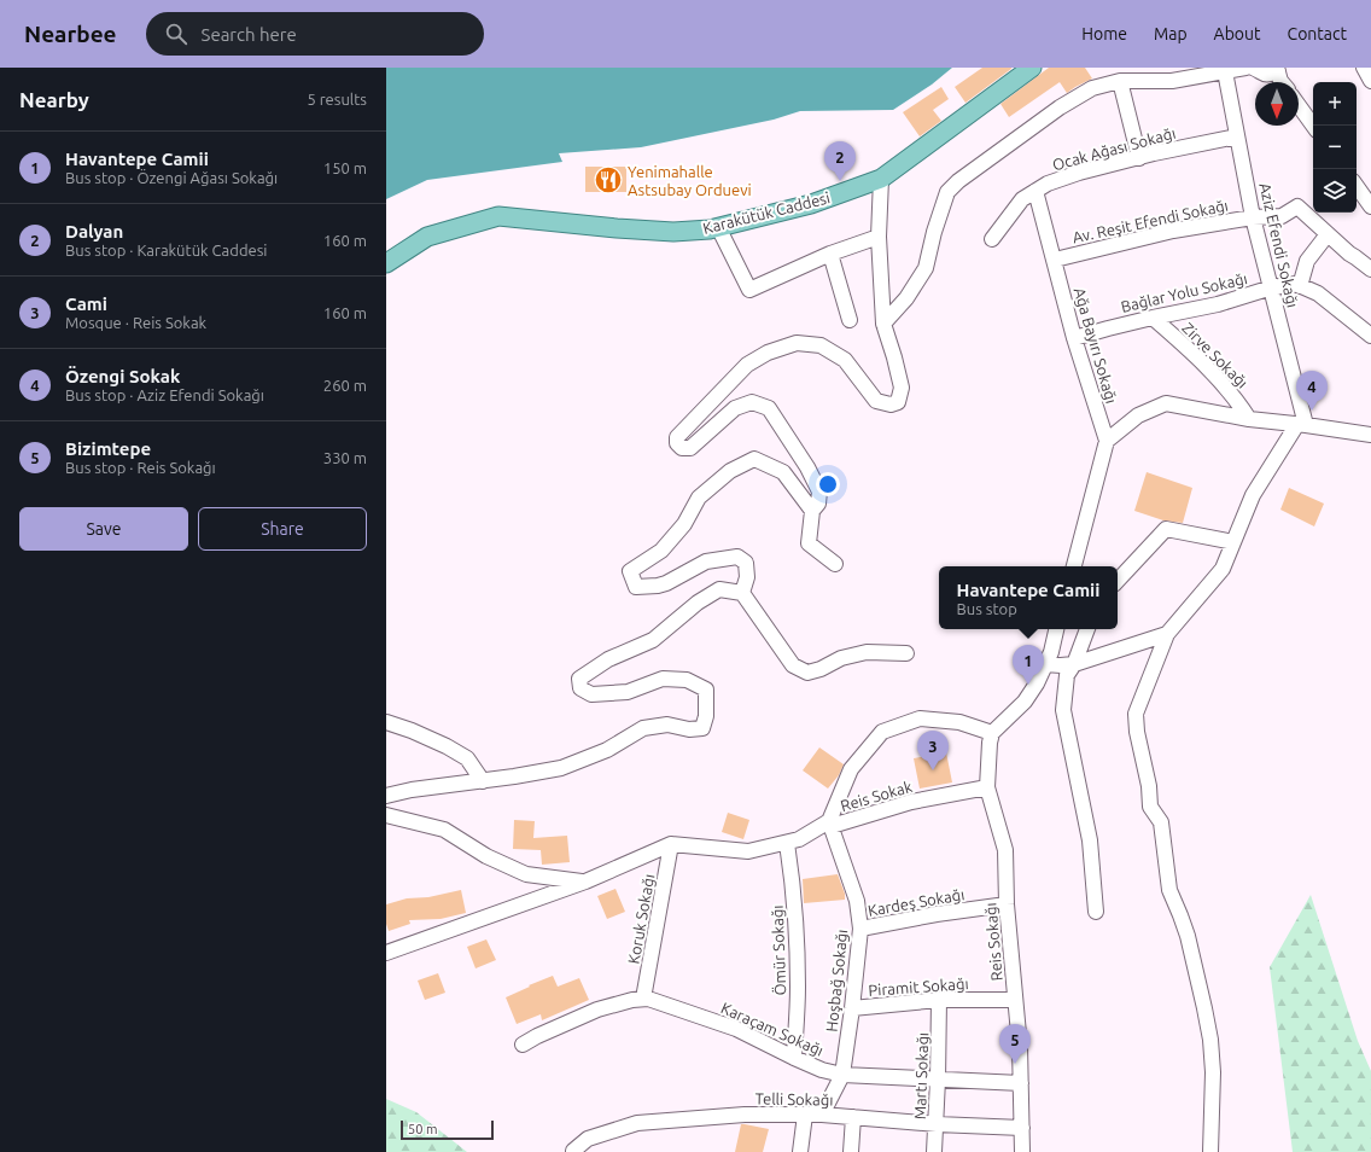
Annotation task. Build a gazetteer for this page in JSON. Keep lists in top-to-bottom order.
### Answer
{
  "streets": {
    "main road": ["Karakütük Caddesi"],
    "street": [
      "Ocak Ağası Sokağı",
      "Av. Reşit Efendi Sokağı",
      "Aziz Efendi Sokağı",
      "Bağlar Yolu Sokağı",
      "Ağa Bayırı Sokağı",
      "Zirve Sokağı",
      "Reis Sokak",
      "Kardeş Sokağı",
      "Koruk Sokağı",
      "Reis Sokağı",
      "Ömür Sokağı",
      "Hoşbağ Sokağı",
      "Piramit Sokağı",
      "Karaçam Sokağı",
      "Martı Sokağı",
      "Telli Sokağı"
    ]
  },
  "crossings": [
    ["Ocak Ağası Sokağı", "Aziz Efendi Sokağı"],
    ["Ocak Ağası Sokağı", "Ağa Bayırı Sokağı"],
    ["Av. Reşit Efendi Sokağı", "Aziz Efendi Sokağı"],
    ["Av. Reşit Efendi Sokağı", "Ağa Bayırı Sokağı"],
    ["Aziz Efendi Sokağı", "Bağlar Yolu Sokağı"],
    ["Bağlar Yolu Sokağı", "Ağa Bayırı Sokağı"],
    ["Bağlar Yolu Sokağı", "Zirve Sokağı"],
    ["Reis Sokak", "Koruk Sokağı"],
    ["Reis Sokak", "Reis Sokağı"],
    ["Reis Sokak", "Ömür Sokağı"],
    ["Reis Sokak", "Hoşbağ Sokağı"],
    ["Kardeş Sokağı", "Reis Sokağı"],
    ["Kardeş Sokağı", "Hoşbağ Sokağı"],
    ["Koruk Sokağı", "Karaçam Sokağı"],
    ["Reis Sokağı", "Piramit Sokağı"],
    ["Reis Sokağı", "Karaçam Sokağı"],
    ["Reis Sokağı", "Telli Sokağı"],
    ["Ömür Sokağı", "Karaçam Sokağı"],
    ["Hoşbağ Sokağı", "Piramit Sokağı"],
    ["Hoşbağ Sokağı", "Karaçam Sokağı"],
    ["Hoşbağ Sokağı", "Telli Sokağı"],
    ["Piramit Sokağı", "Martı Sokağı"],
    ["Karaçam Sokağı", "Martı Sokağı"],
    ["Martı Sokağı", "Telli Sokağı"]
  ],
  "places": {
    "restaurant": ["Yenimahalle Astsubay Orduevi"]
  },
  "scale_bar": "50 m",
  "north": "bottom",
  "page": {
    "header": "Nearbee",
    "search": "Search here",
    "nav": [
      "Home",
      "Map",
      "About",
      "Contact"
    ],
    "heading": ["Nearby", "5 results"],
    "map_buttons": ["+", "−"],
    "list": [
      {
        "mark": "1",
        "name": "Havantepe Camii",
        "note": "Bus stop · Özengi Ağası Sokağı",
        "value": "150 m"
      },
      {
        "mark": "2",
        "name": "Dalyan",
        "note": "Bus stop · Karakütük Caddesi",
        "value": "160 m"
      },
      {
        "mark": "3",
        "name": "Cami",
        "note": "Mosque · Reis Sokak",
        "value": "160 m"
      },
      {
        "mark": "4",
        "name": "Özengi Sokak",
        "note": "Bus stop · Aziz Efendi Sokağı",
        "value": "260 m"
      },
      {
        "mark": "5",
        "name": "Bizimtepe",
        "note": "Bus stop · Reis Sokağı",
        "value": "330 m"
      }
    ],
    "pins": [
      "2",
      "4",
      "1",
      "3",
      "5"
    ],
    "buttons": ["Save", "Share"],
    "popup": ["Havantepe Camii", "Bus stop"],
    "scale": "50 m"
  }
}
